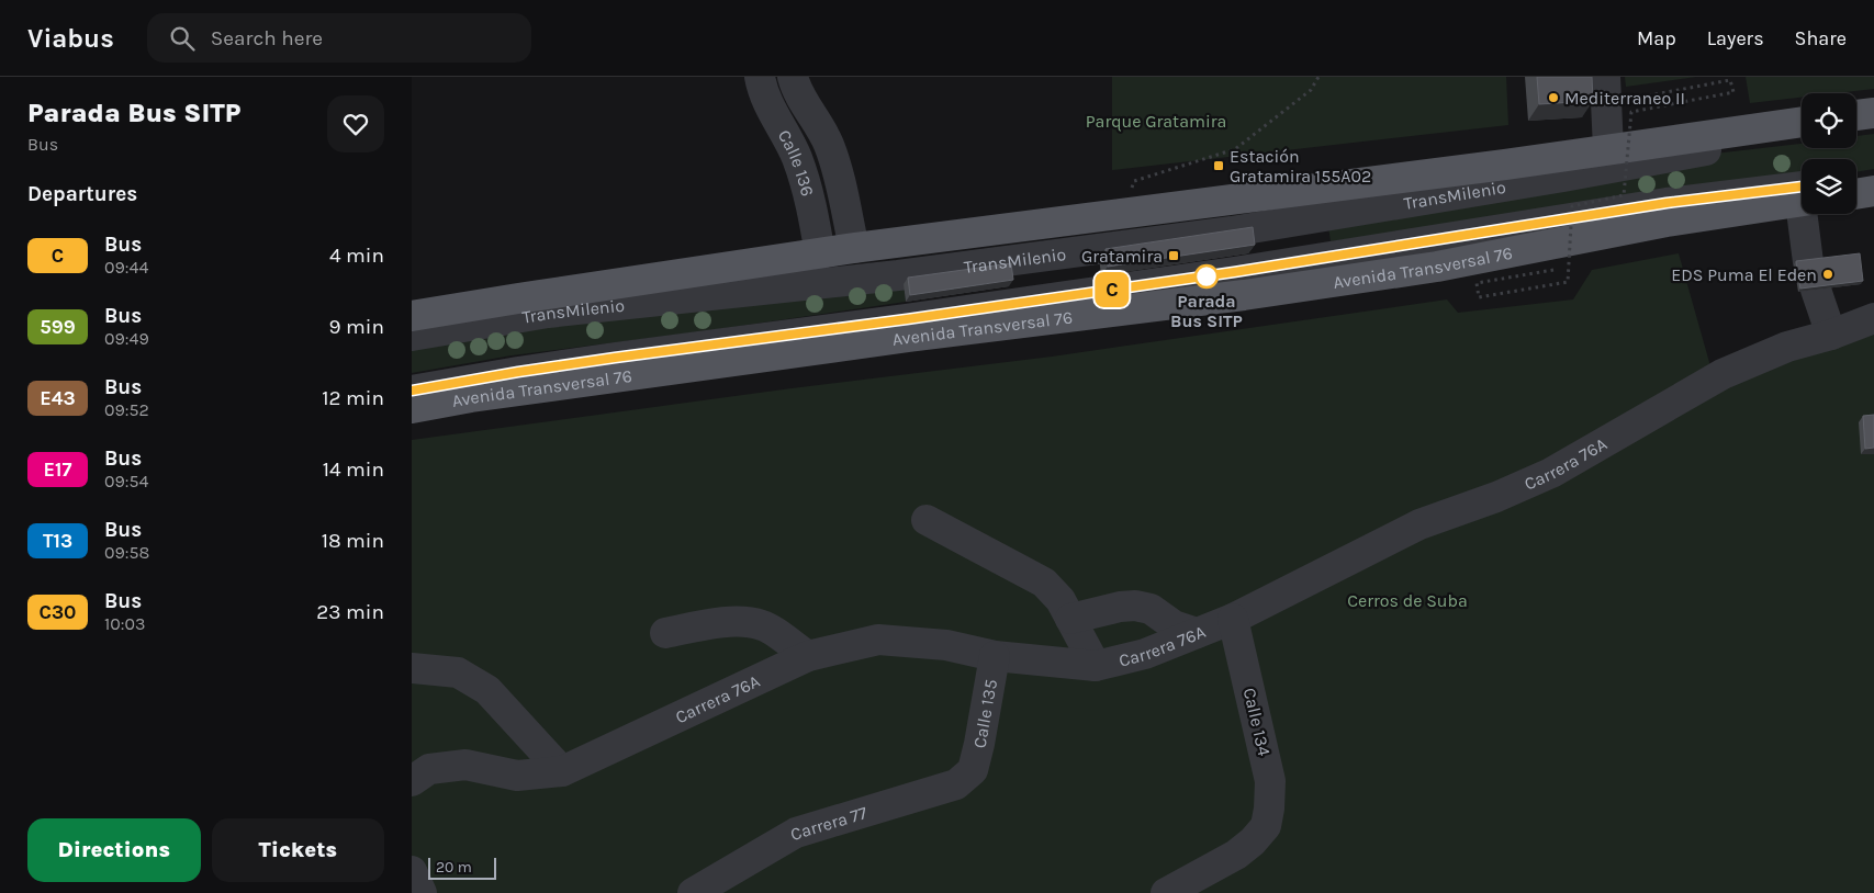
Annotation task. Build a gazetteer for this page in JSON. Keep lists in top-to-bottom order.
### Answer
{
  "streets": {
    "main road": ["Avenida Transversal 76"],
    "street": [
      "Calle 136",
      "TransMilenio",
      "Carrera 76A",
      "Calle 135",
      "Calle 134",
      "Carrera 77"
    ]
  },
  "crossings": [
    ["Carrera 76A", "Calle 135"],
    ["Carrera 76A", "Calle 134"],
    ["Calle 135", "Carrera 77"]
  ],
  "parks": ["Parque Gratamira", "Cerros de Suba"],
  "places": {
    "other": ["Mediterraneo II", "EDS Puma El Eden", "Parada Bus SITP"],
    "transit": ["Estación Gratamira 155A02", "Gratamira"]
  },
  "lines": ["bus line C"],
  "scale_bar": "20 m",
  "page": {
    "header": "Viabus",
    "search": "Search here",
    "nav": ["Map", "Layers", "Share"],
    "heading": [
      ["Parada Bus SITP", "Bus"],
      "Departures"
    ],
    "on_map": "C",
    "list": [
      {
        "mark": "C",
        "name": "Bus",
        "note": "09:44",
        "value": "4 min"
      },
      {
        "mark": "599",
        "name": "Bus",
        "note": "09:49",
        "value": "9 min"
      },
      {
        "mark": "E43",
        "name": "Bus",
        "note": "09:52",
        "value": "12 min"
      },
      {
        "mark": "E17",
        "name": "Bus",
        "note": "09:54",
        "value": "14 min"
      },
      {
        "mark": "T13",
        "name": "Bus",
        "note": "09:58",
        "value": "18 min"
      },
      {
        "mark": "C30",
        "name": "Bus",
        "note": "10:03",
        "value": "23 min"
      }
    ],
    "buttons": ["Directions", "Tickets"],
    "scale": "20 m"
  }
}
